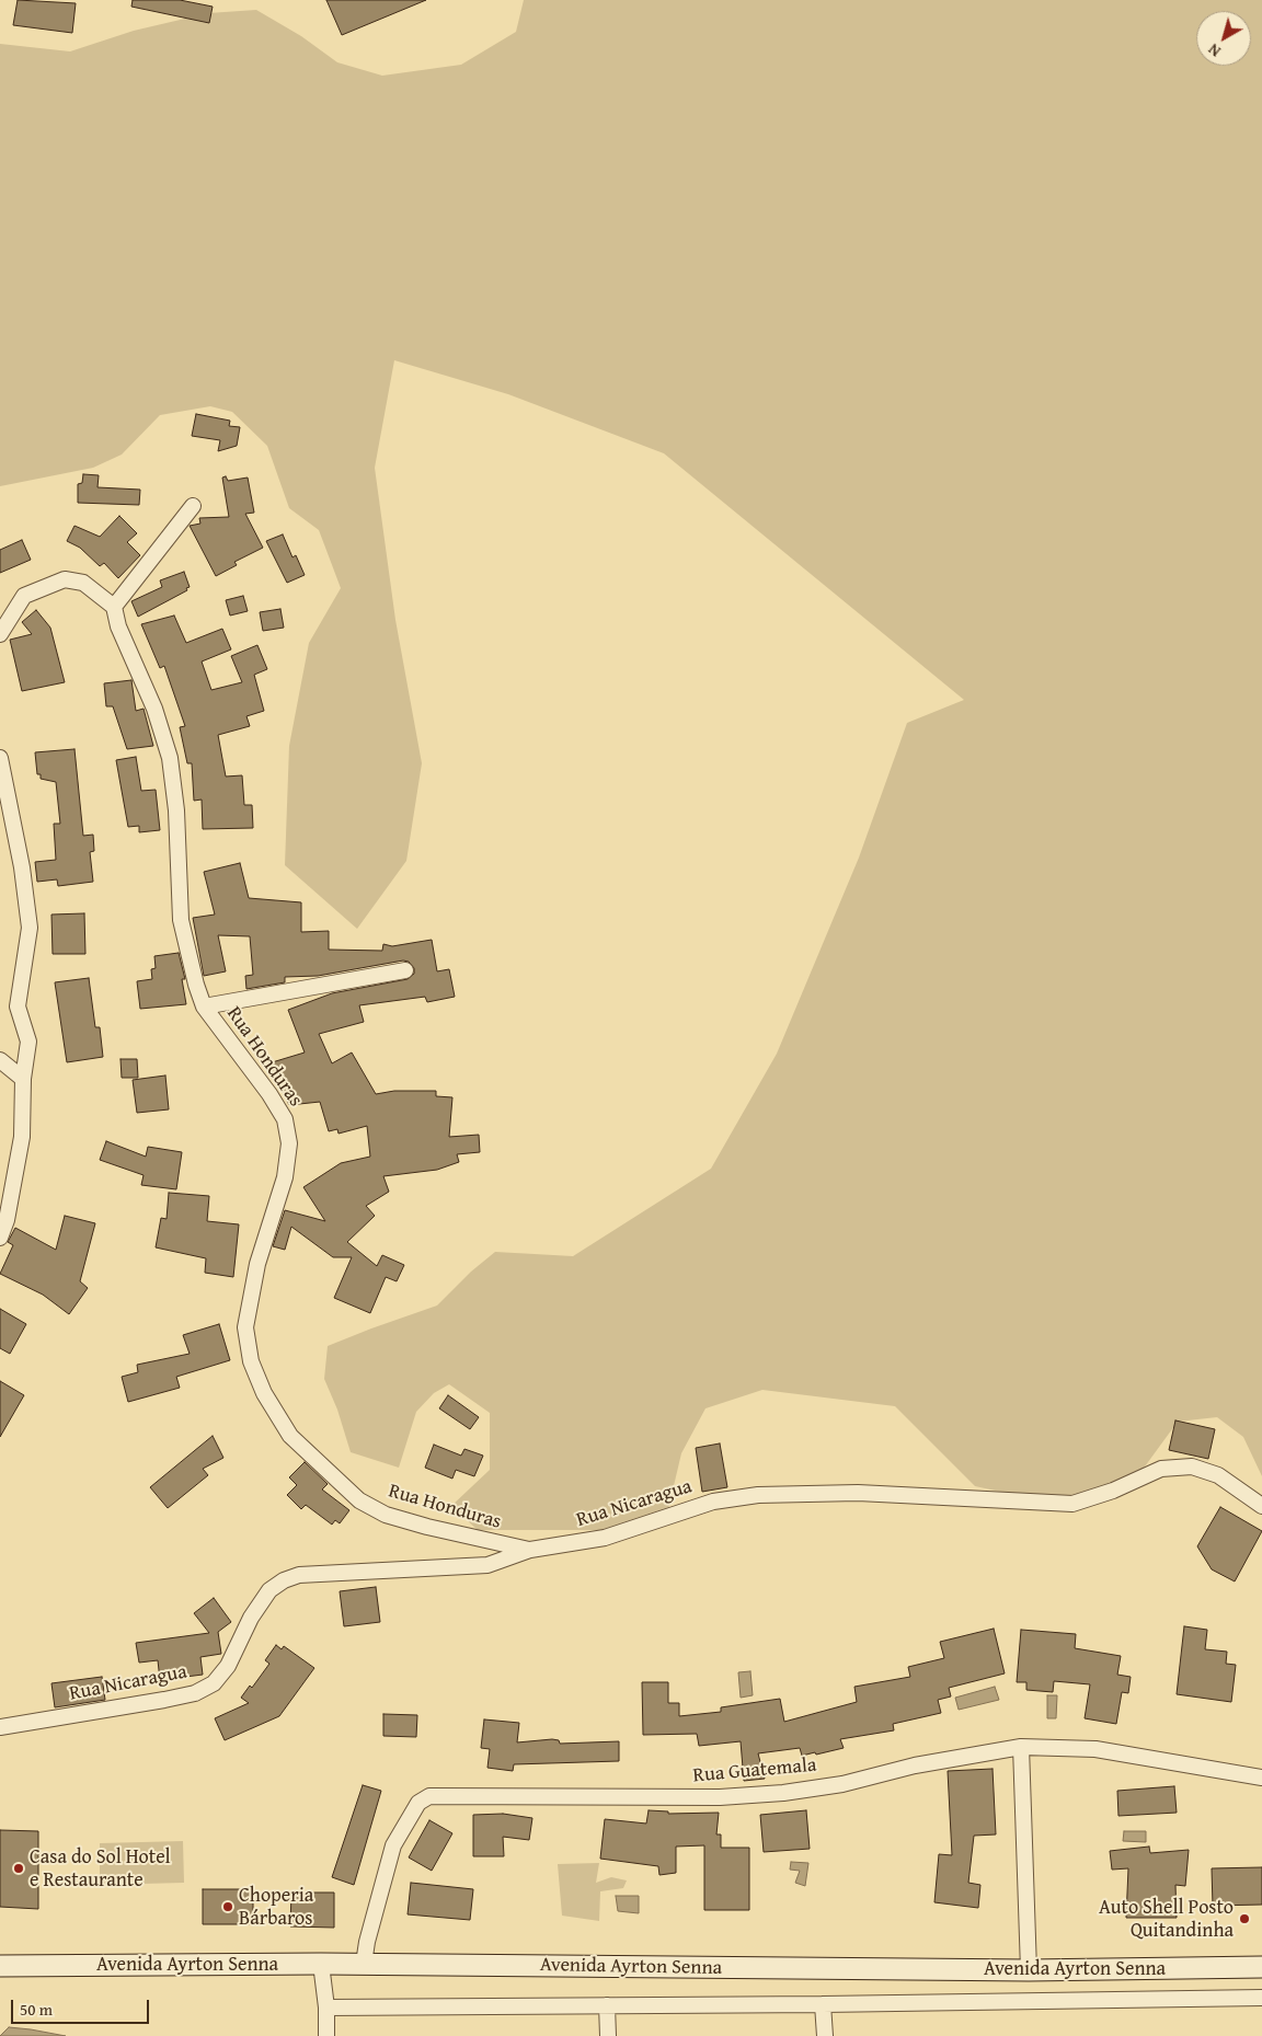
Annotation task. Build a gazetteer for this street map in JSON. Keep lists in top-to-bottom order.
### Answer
{
  "streets": {
    "main road": ["Avenida Ayrton Senna"],
    "street": ["Rua Honduras", "Rua Nicaragua", "Rua Guatemala"]
  },
  "crossings": [
    ["Rua Honduras", "Rua Nicaragua"],
    ["Rua Guatemala", "Avenida Ayrton Senna"]
  ],
  "places": ["Casa do Sol Hotel e Restaurante", "Choperia Bárbaros", "Auto Shell Posto Quitandinha"],
  "scale_bar": "50 m",
  "north": "bottom left"
}
